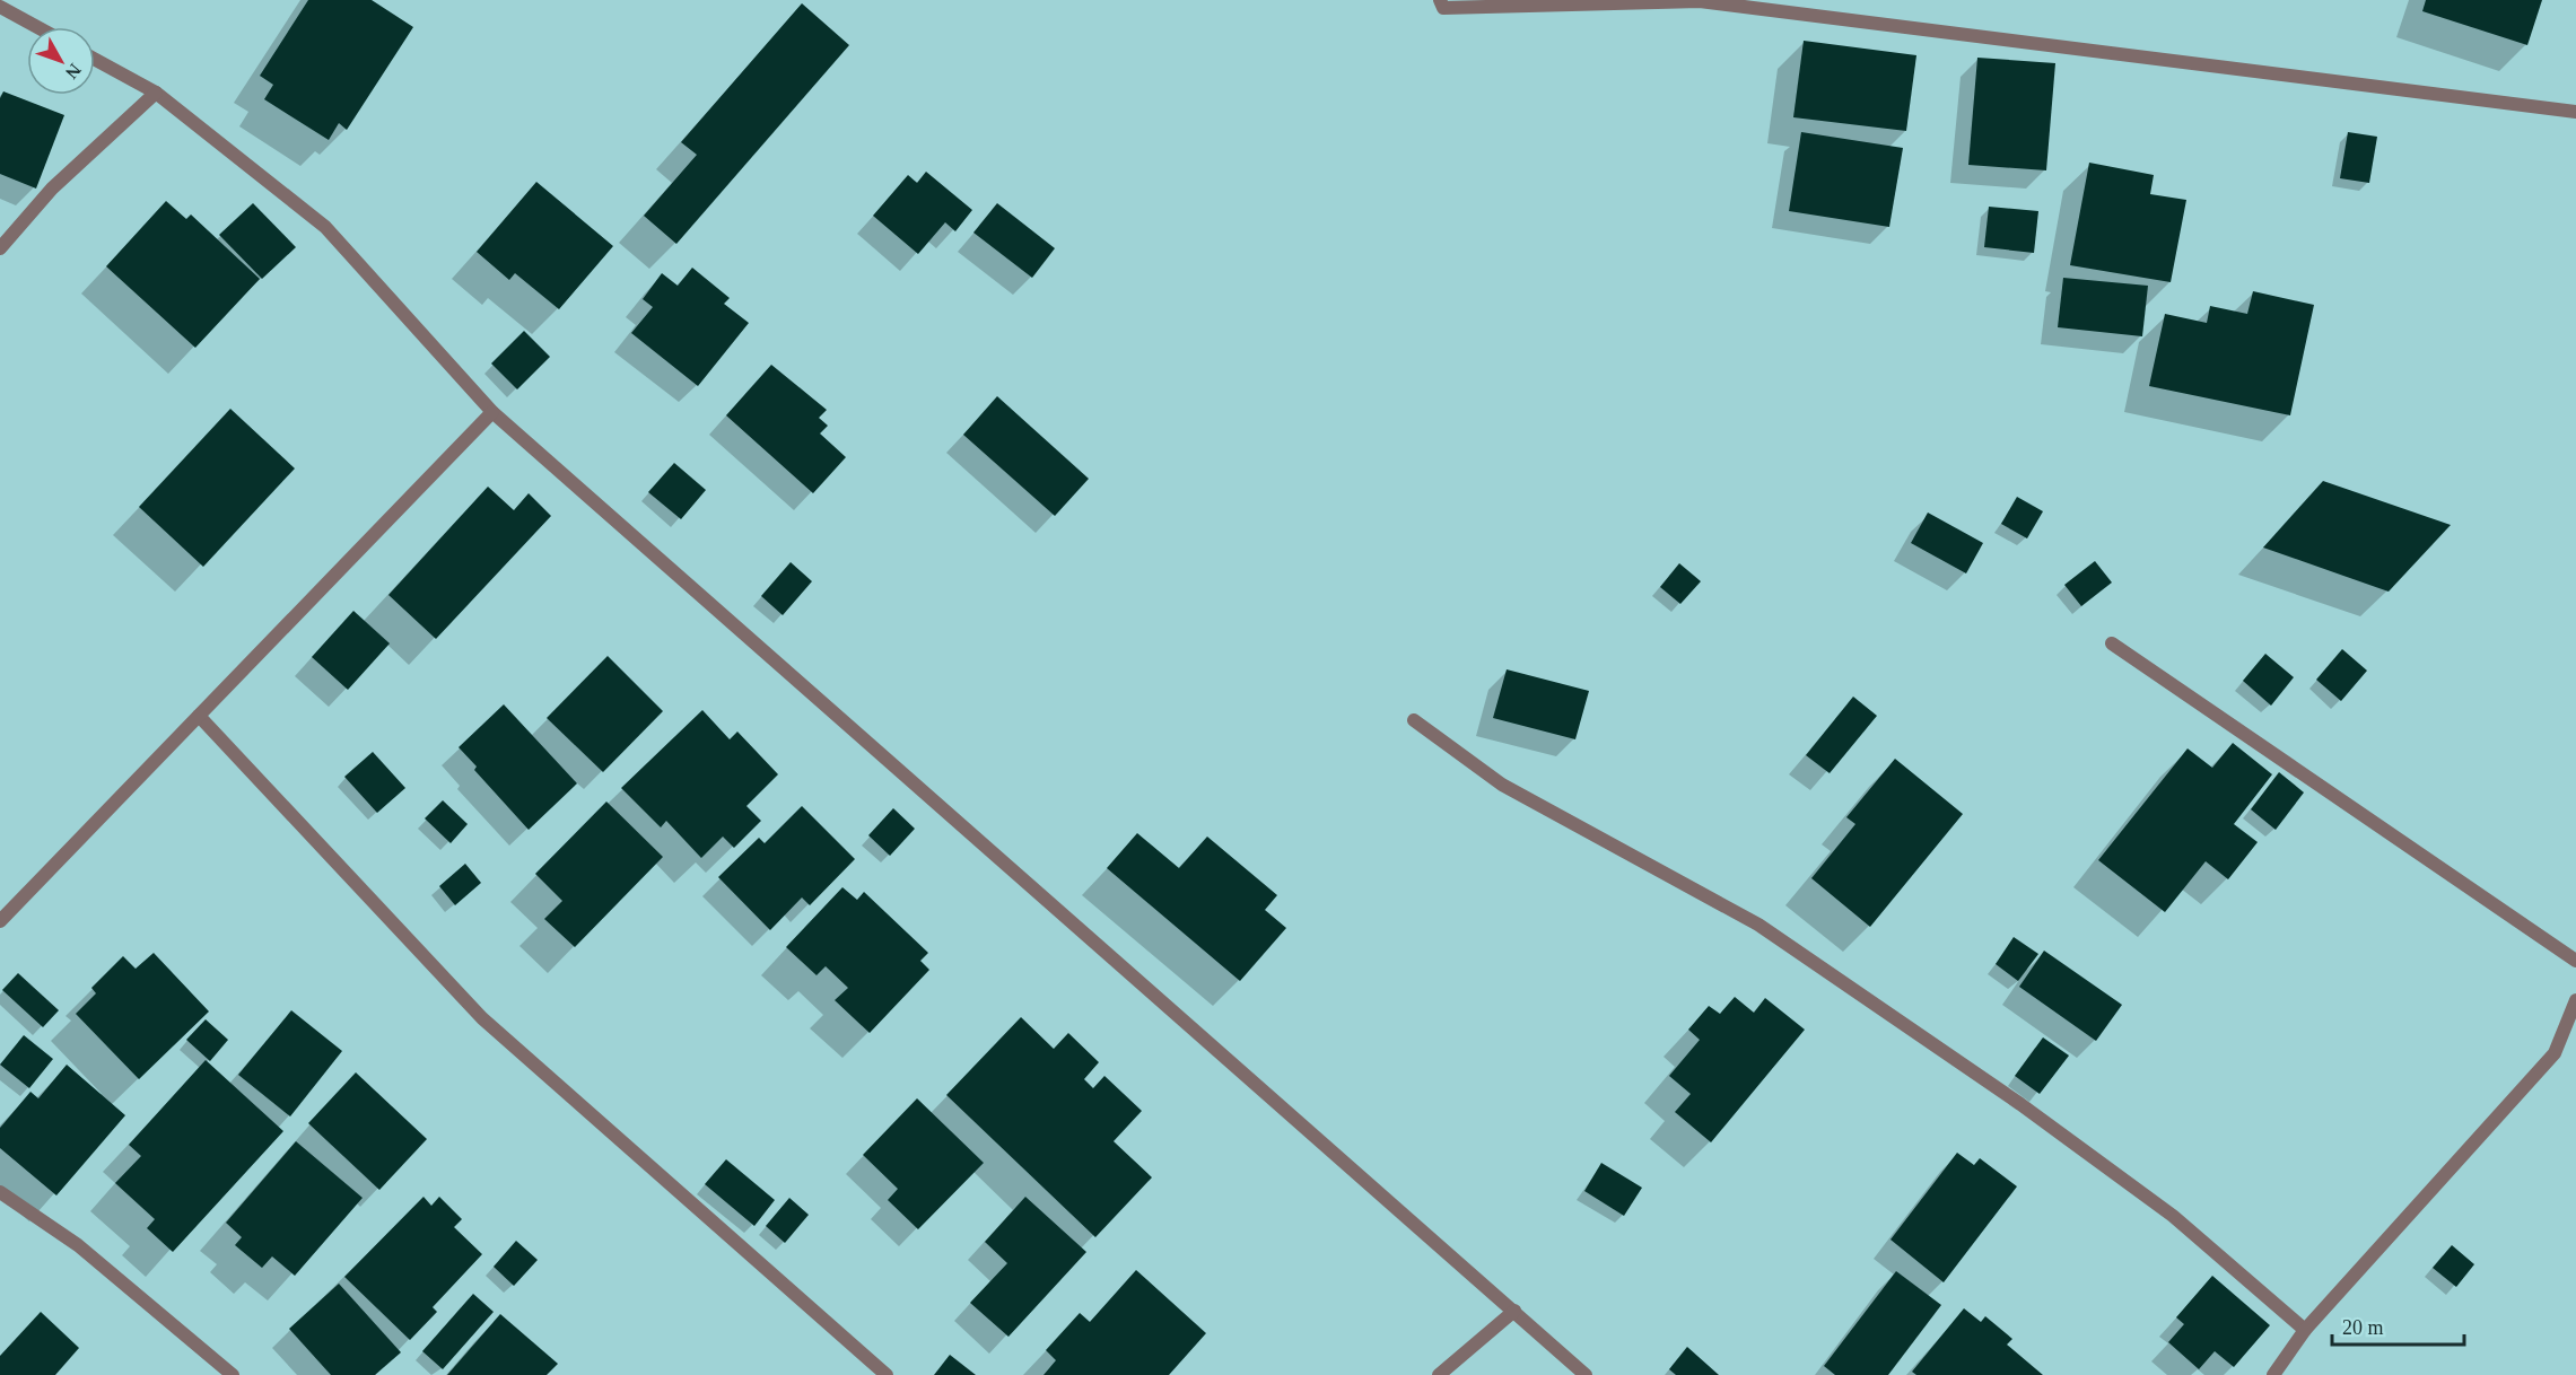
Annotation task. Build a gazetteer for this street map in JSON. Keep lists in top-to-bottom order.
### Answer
{
  "scale_bar": "20 m",
  "north": "bottom right"
}
